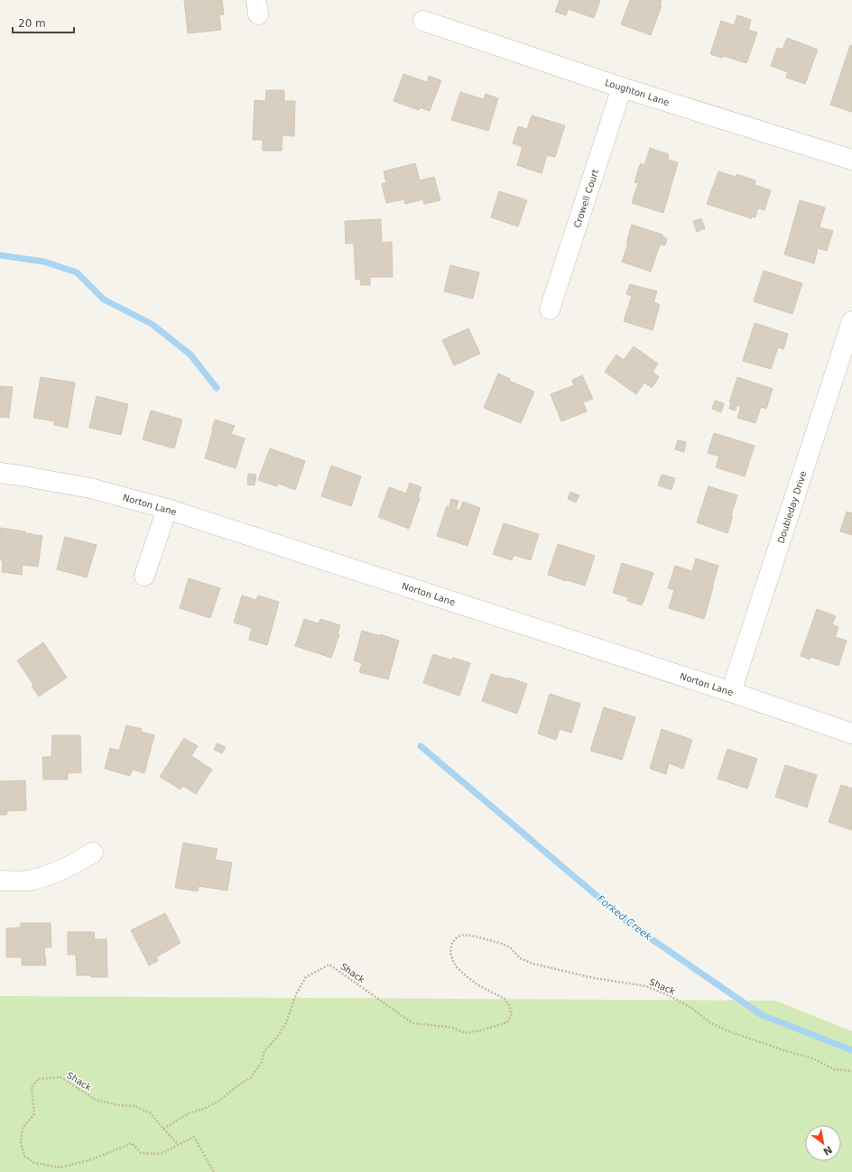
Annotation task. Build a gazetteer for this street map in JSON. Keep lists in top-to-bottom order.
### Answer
{
  "streets": {
    "street": [
      "Loughton Lane",
      "Crowell Court",
      "Norton Lane",
      "Doubleday Drive"
    ],
    "path": ["Shack"]
  },
  "crossings": [
    ["Loughton Lane", "Crowell Court"],
    ["Norton Lane", "Doubleday Drive"]
  ],
  "water": ["Forked Creek"],
  "scale_bar": "20 m",
  "north": "bottom right"
}
